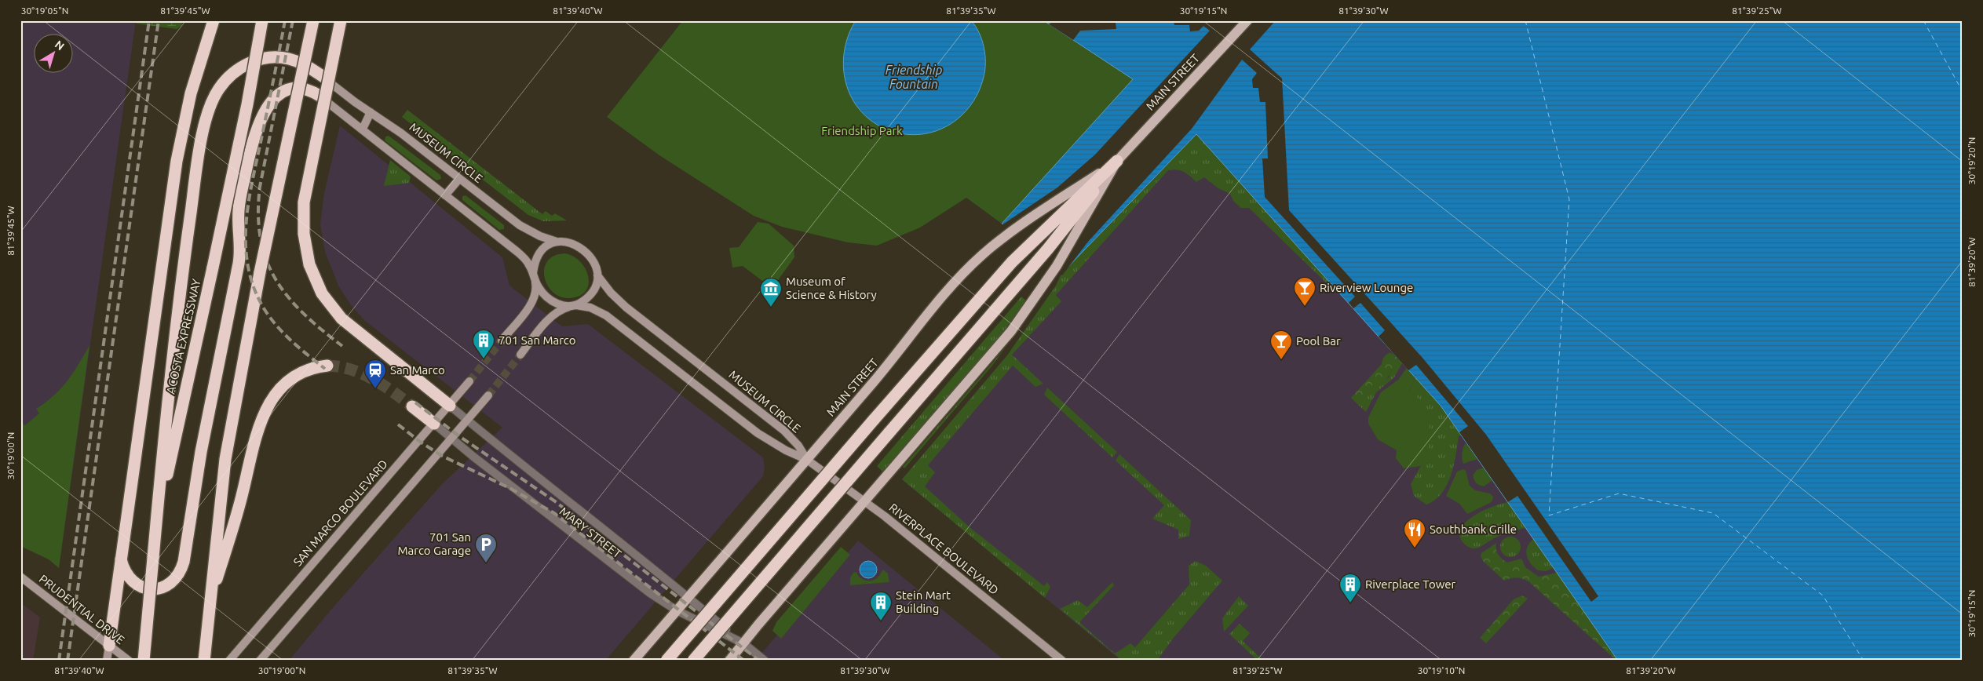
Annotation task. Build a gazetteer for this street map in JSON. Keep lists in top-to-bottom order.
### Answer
{
  "streets": {
    "highway": ["ACOSTA EXPRESSWAY"],
    "main road": [
      "MAIN STREET",
      "MUSEUM CIRCLE",
      "SAN MARCO BOULEVARD",
      "RIVERPLACE BOULEVARD",
      "PRUDENTIAL DRIVE"
    ],
    "street": ["MARY STREET"]
  },
  "crossings": [
    ["MAIN STREET", "MUSEUM CIRCLE"],
    ["MAIN STREET", "MARY STREET"],
    ["MAIN STREET", "RIVERPLACE BOULEVARD"],
    ["MUSEUM CIRCLE", "RIVERPLACE BOULEVARD"],
    ["SAN MARCO BOULEVARD", "MARY STREET"]
  ],
  "water": ["Friendship Fountain"],
  "parks": ["Friendship Park"],
  "places": {
    "bar": ["Riverview Lounge", "Pool Bar"],
    "museum": ["Museum of Science & History"],
    "building": ["701 San Marco", "Riverplace Tower", "Stein Mart Building"],
    "station": ["San Marco"],
    "restaurant": ["Southbank Grille"],
    "parking": ["701 San Marco Garage"]
  },
  "north": "top right",
  "coordinates": [
    "30°19'05\"N",
    "81°39'45\"W",
    "81°39'40\"W",
    "81°39'35\"W",
    "30°19'15\"N",
    "81°39'30\"W",
    "81°39'25\"W",
    "30°19'20\"N",
    "81°39'20\"W",
    "30°19'00\"N",
    "30°19'10\"N"
  ]
}
